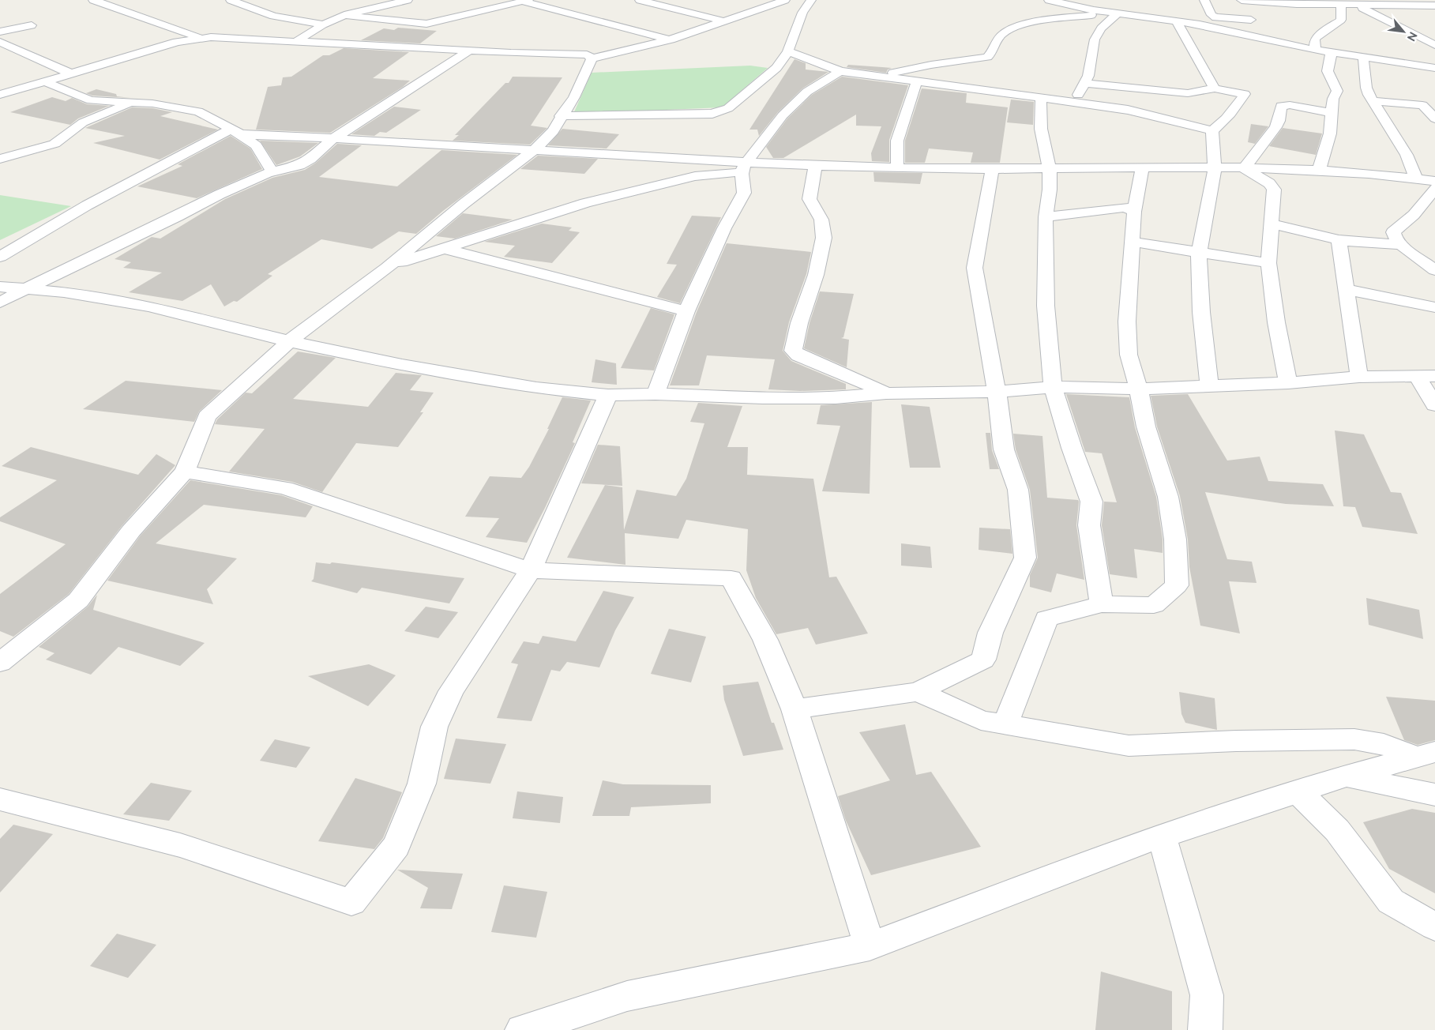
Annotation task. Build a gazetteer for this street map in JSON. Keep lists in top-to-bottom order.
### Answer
{
  "north": "bottom right"
}
